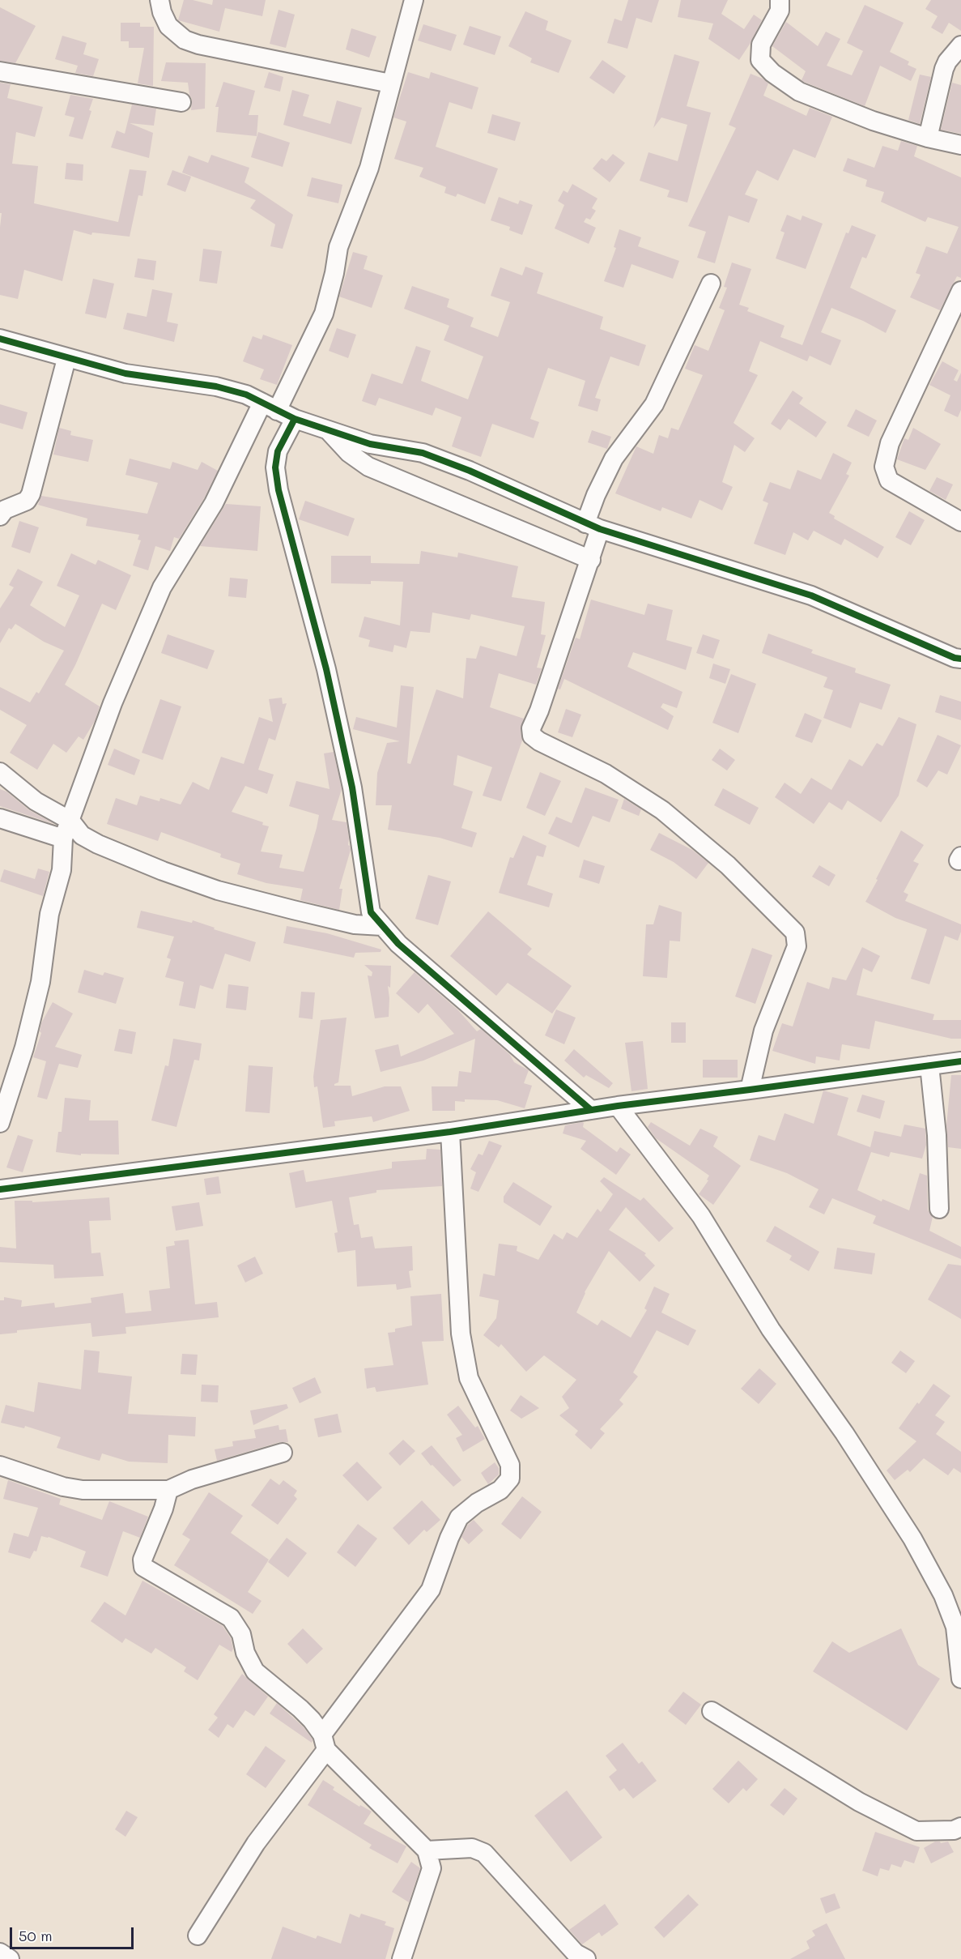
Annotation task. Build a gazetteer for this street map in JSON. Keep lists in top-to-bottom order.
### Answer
{
  "scale_bar": "50 m"
}
